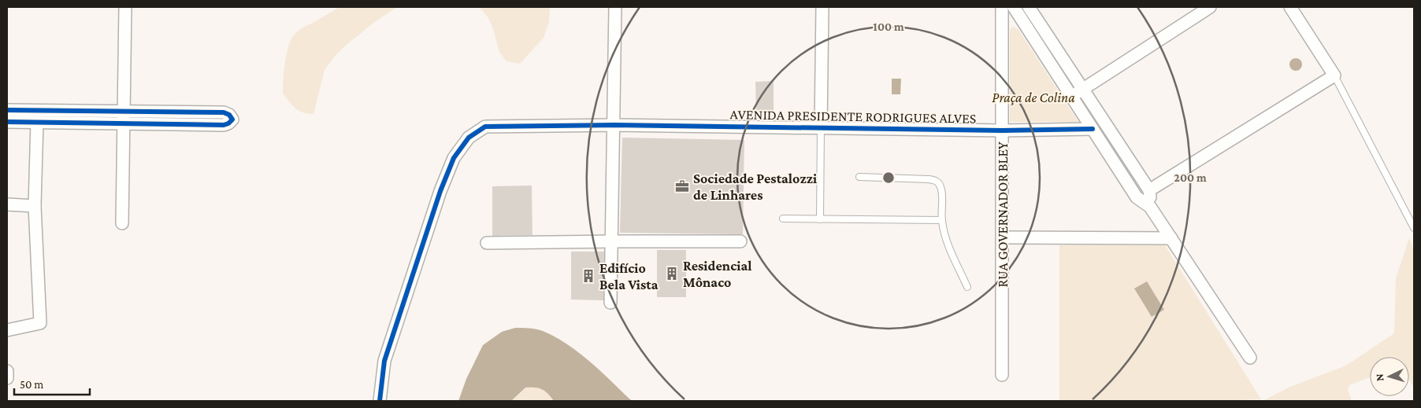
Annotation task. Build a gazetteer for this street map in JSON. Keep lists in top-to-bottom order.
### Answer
{
  "streets": {
    "street": ["AVENIDA PRESIDENTE RODRIGUES ALVES", "RUA GOVERNADOR BLEY"]
  },
  "crossings": [
    ["AVENIDA PRESIDENTE RODRIGUES ALVES", "RUA GOVERNADOR BLEY"]
  ],
  "parks": ["Praça de Colina"],
  "places": {
    "office": ["Sociedade Pestalozzi de Linhares"],
    "building": ["Residencial Mônaco", "Edifício Bela Vista"]
  },
  "scale_bar": "50 m",
  "north": "left",
  "rings": ["100 m", "200 m"]
}
